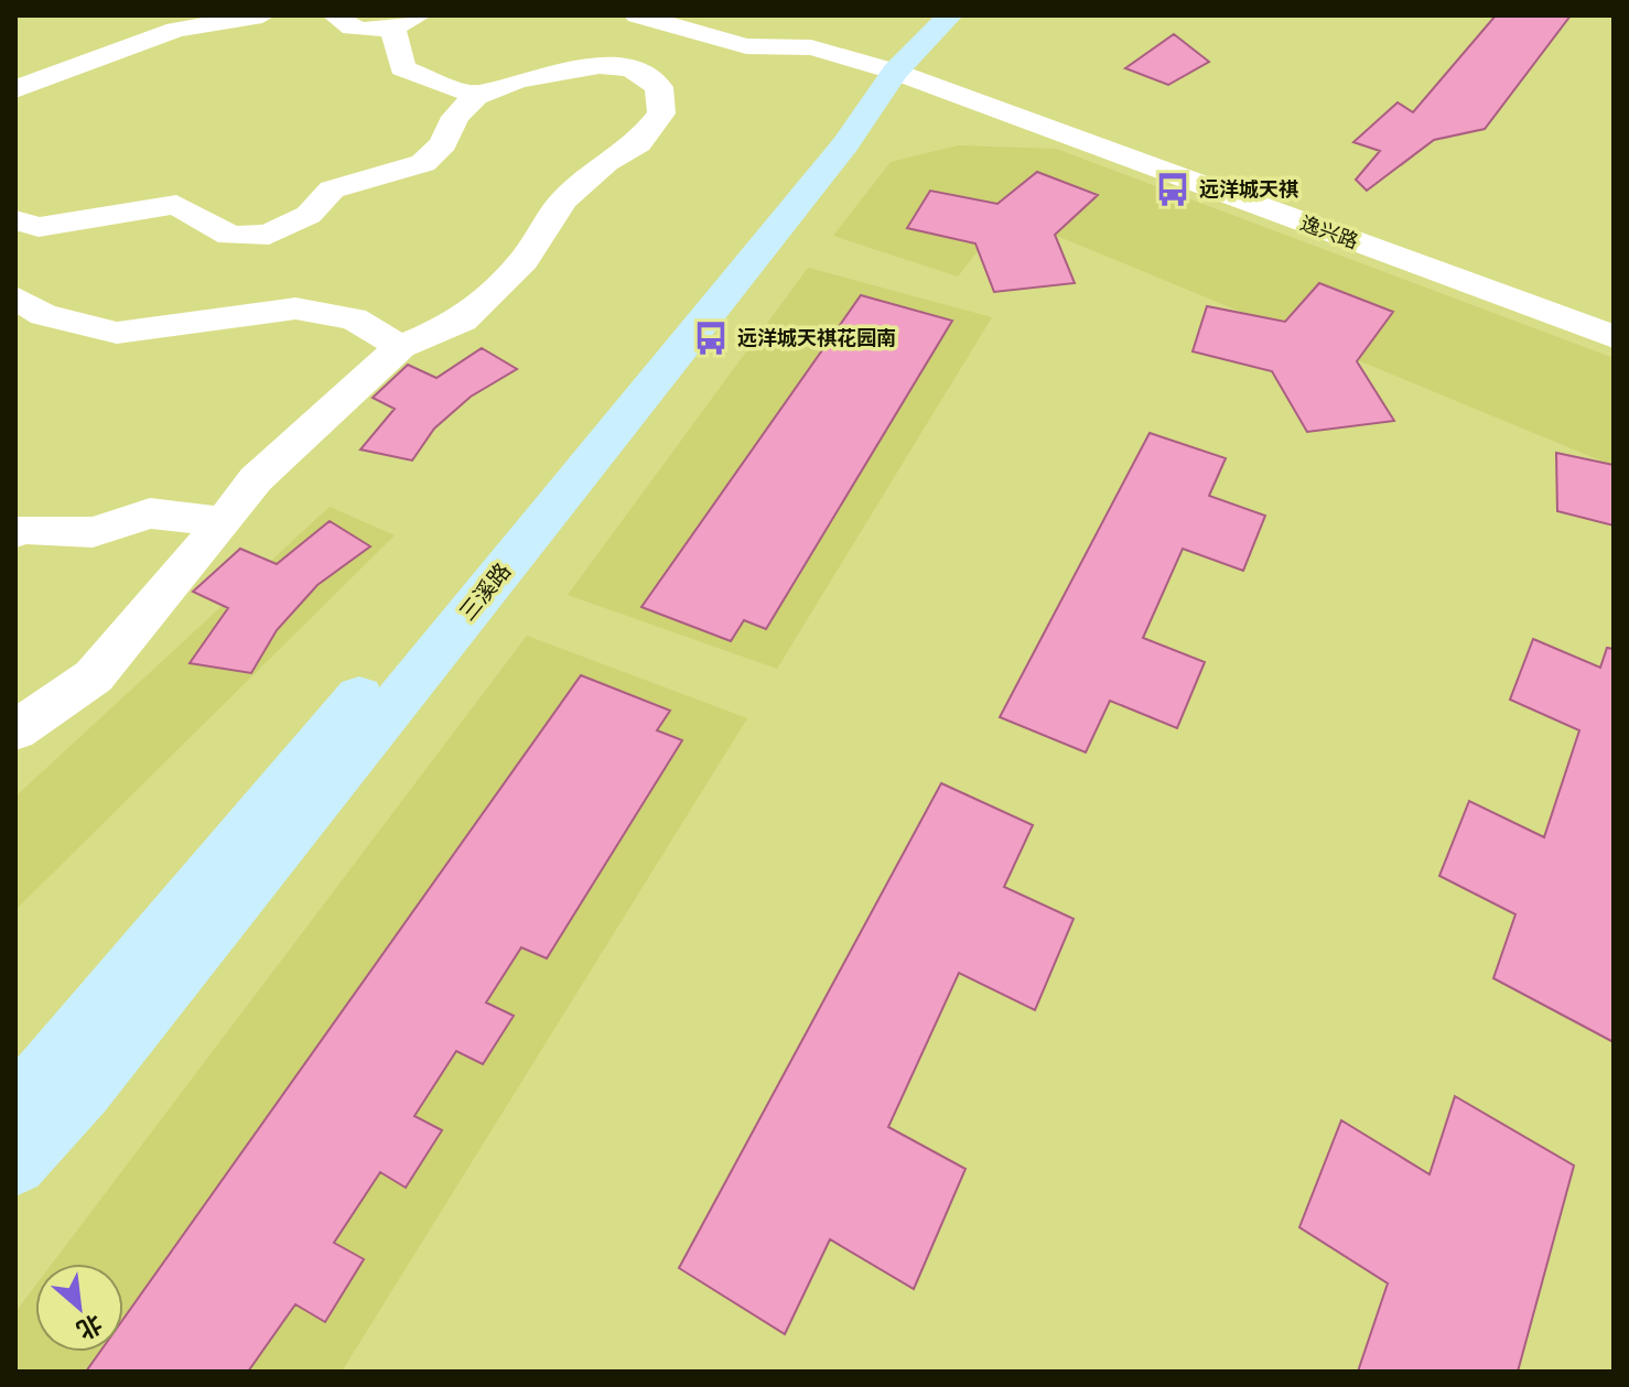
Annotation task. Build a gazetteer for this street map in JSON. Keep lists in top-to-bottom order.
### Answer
{
  "streets": {
    "main road": ["三溪路"],
    "street": ["逸兴路"]
  },
  "crossings": [
    ["逸兴路", "三溪路"]
  ],
  "places": {
    "bus stop": ["远洋城天祺", "远洋城天祺花园南"]
  },
  "north": "bottom right"
}
